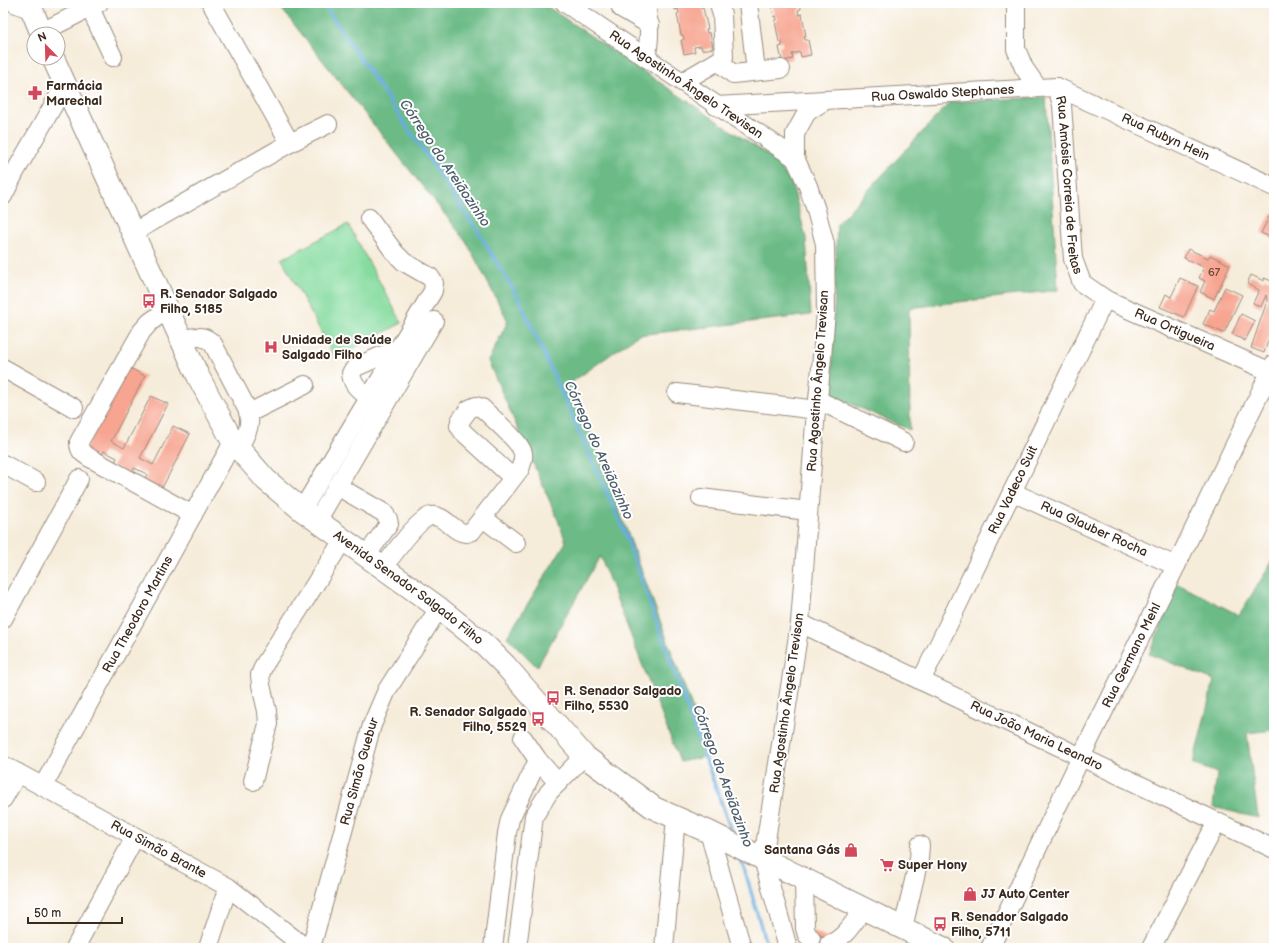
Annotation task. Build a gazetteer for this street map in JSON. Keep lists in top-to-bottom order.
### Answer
{
  "streets": {
    "main road": ["Avenida Senador Salgado Filho"],
    "street": [
      "Rua Agostinho Ângelo Trevisan",
      "Rua Oswaldo Stephanes",
      "Rua Rubyn Hein",
      "Rua Amósis Correia de Freitas",
      "Rua Ortigueira",
      "Rua Vadeco Suit",
      "Rua Glauber Rocha",
      "Rua Theodoro Martins",
      "Rua Germano Mehl",
      "Rua João Maria Leandro",
      "Rua Simão Guebur",
      "Rua Simão Brante"
    ]
  },
  "crossings": [
    ["Rua Agostinho Ângelo Trevisan", "Rua Oswaldo Stephanes"],
    ["Rua Agostinho Ângelo Trevisan", "Avenida Senador Salgado Filho"],
    ["Rua Agostinho Ângelo Trevisan", "Rua João Maria Leandro"],
    ["Rua Oswaldo Stephanes", "Rua Rubyn Hein"],
    ["Rua Oswaldo Stephanes", "Rua Amósis Correia de Freitas"],
    ["Rua Rubyn Hein", "Rua Amósis Correia de Freitas"],
    ["Rua Amósis Correia de Freitas", "Rua Ortigueira"],
    ["Rua Ortigueira", "Rua Vadeco Suit"],
    ["Rua Ortigueira", "Rua Germano Mehl"],
    ["Rua Vadeco Suit", "Rua Glauber Rocha"],
    ["Rua Vadeco Suit", "Rua João Maria Leandro"],
    ["Rua Glauber Rocha", "Rua Germano Mehl"],
    ["Avenida Senador Salgado Filho", "Rua Theodoro Martins"],
    ["Avenida Senador Salgado Filho", "Rua Simão Guebur"],
    ["Rua Theodoro Martins", "Rua Simão Brante"],
    ["Rua Germano Mehl", "Rua João Maria Leandro"]
  ],
  "water": ["Córrego do Areiãozinho"],
  "places": {
    "pharmacy": ["Farmácia Marechal"],
    "bus stop": [
      "R. Senador Salgado Filho, 5185",
      "R. Senador Salgado Filho, 5530",
      "R. Senador Salgado Filho, 5529",
      "R. Senador Salgado Filho, 5711"
    ],
    "hospital": ["Unidade de Saúde Salgado Filho"],
    "shop": ["Santana Gás", "JJ Auto Center"],
    "supermarket": ["Super Hony"]
  },
  "house_numbers": ["67"],
  "scale_bar": "50 m",
  "north": "top left"
}
